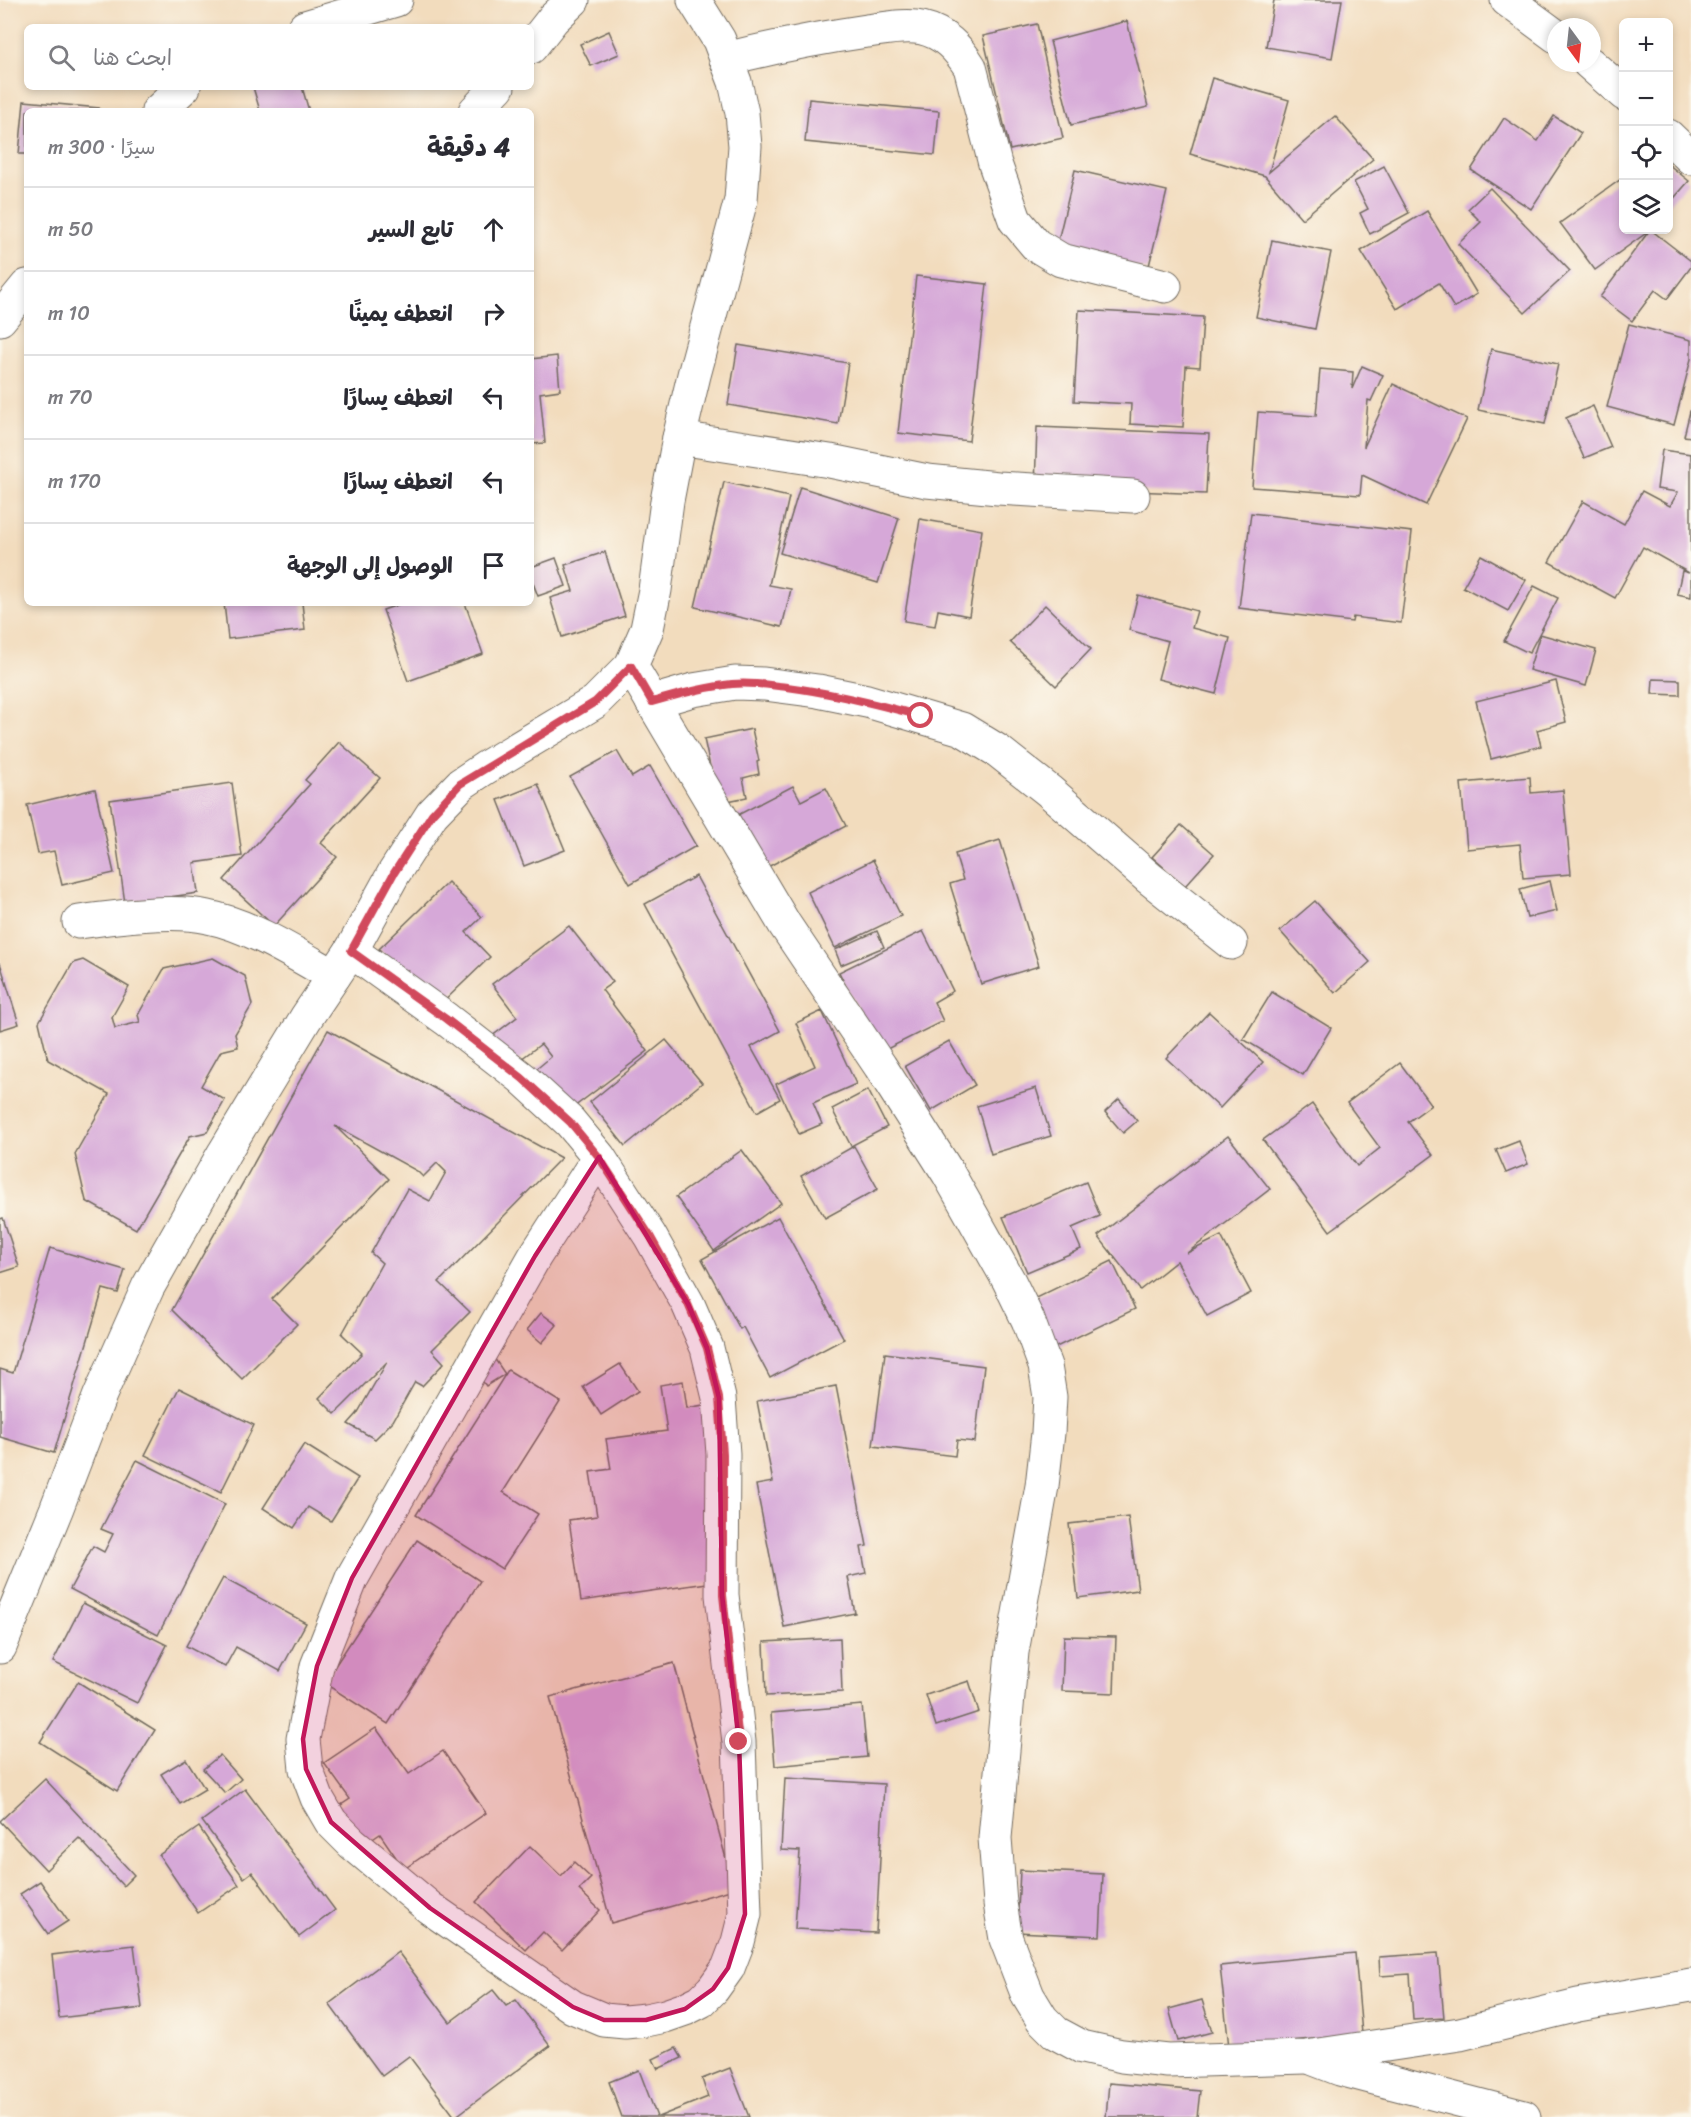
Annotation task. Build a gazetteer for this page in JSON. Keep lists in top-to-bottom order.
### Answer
{
  "north": "bottom",
  "page": {
    "map_buttons": ["+", "−"],
    "search": "ابحث هنا",
    "heading": ["4 دقيقة", "سيرًا · 300 m"],
    "list": [
      ["تابع السير", "50 m"],
      ["انعطف يمينًا", "10 m"],
      ["انعطف يسارًا", "70 m"],
      ["انعطف يسارًا", "170 m"],
      "الوصول إلى الوجهة"
    ]
  }
}
